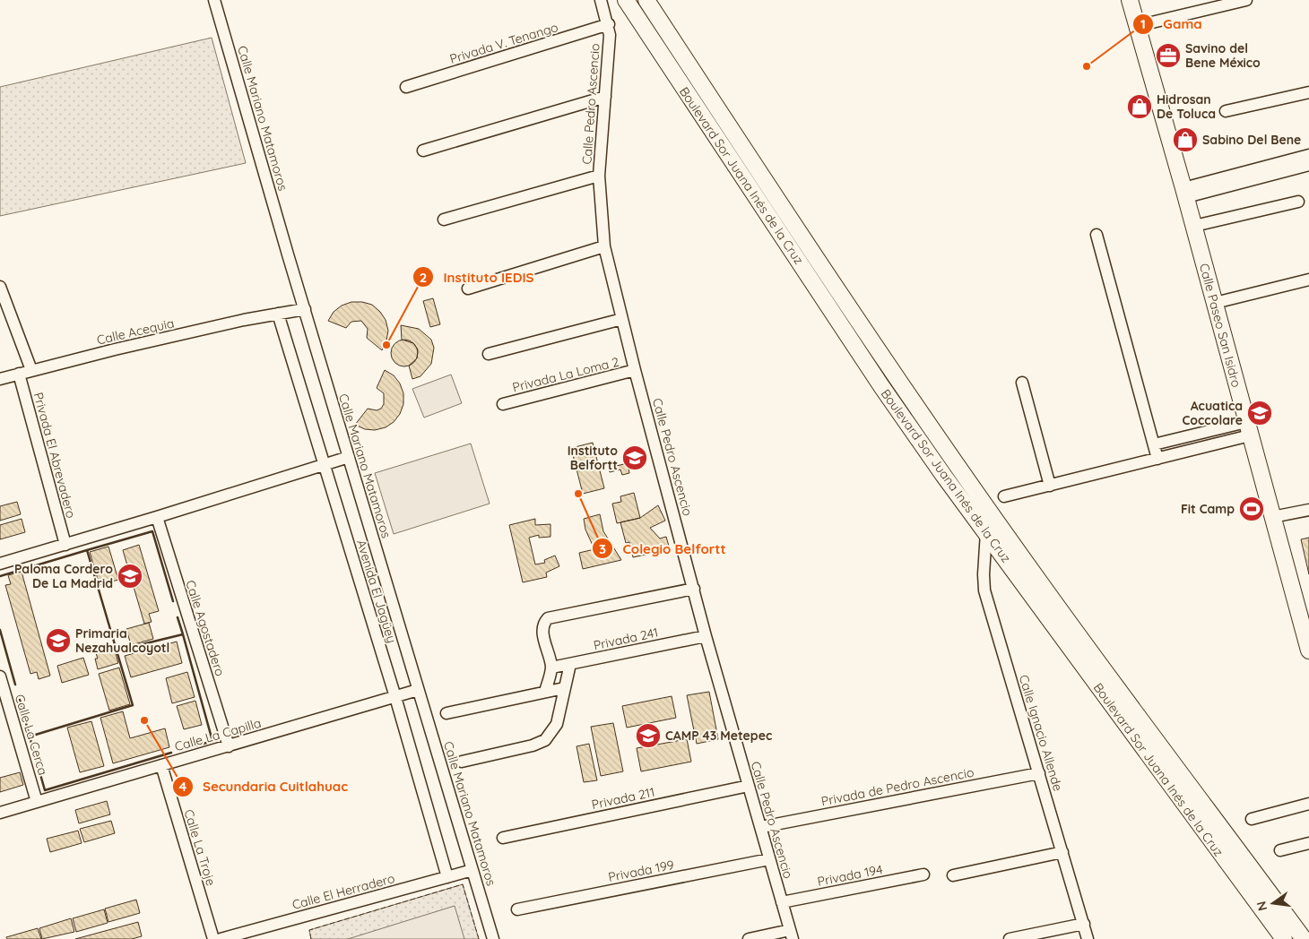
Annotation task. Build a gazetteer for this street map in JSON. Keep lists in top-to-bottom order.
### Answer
{
  "streets": {
    "main road": ["Boulevard Sor Juana Inés de la Cruz", "Calle Paseo San Isidro"],
    "street": [
      "Privada V. Tenango",
      "Calle Pedro Ascencio",
      "Calle Mariano Matamoros",
      "Calle Acequia",
      "Privada La Loma 2",
      "Privada El Abrevadero",
      "Avenida El Jagüey",
      "Calle Agostadero",
      "Privada 241",
      "Calle Ignacio Allende",
      "Calle La Cerca",
      "Calle La Capilla",
      "Privada de Pedro Ascencio",
      "Privada 211",
      "Calle La Troje",
      "Privada 199",
      "Privada 194",
      "Calle El Herradero"
    ]
  },
  "crossings": [
    ["Privada V. Tenango", "Calle Pedro Ascencio"],
    ["Calle Pedro Ascencio", "Privada La Loma 2"],
    ["Calle Pedro Ascencio", "Privada 241"],
    ["Calle Pedro Ascencio", "Privada de Pedro Ascencio"],
    ["Calle Pedro Ascencio", "Privada 211"],
    ["Calle Pedro Ascencio", "Privada 199"],
    ["Calle Pedro Ascencio", "Privada 194"],
    ["Calle Mariano Matamoros", "Calle Acequia"],
    ["Calle Mariano Matamoros", "Calle La Capilla"],
    ["Calle Mariano Matamoros", "Calle El Herradero"],
    ["Boulevard Sor Juana Inés de la Cruz", "Calle Ignacio Allende"],
    ["Calle Acequia", "Privada El Abrevadero"],
    ["Calle Acequia", "Avenida El Jagüey"],
    ["Avenida El Jagüey", "Calle La Capilla"],
    ["Avenida El Jagüey", "Calle El Herradero"],
    ["Calle Agostadero", "Calle La Capilla"],
    ["Calle Ignacio Allende", "Privada de Pedro Ascencio"],
    ["Calle La Cerca", "Calle La Capilla"],
    ["Calle La Capilla", "Calle La Troje"]
  ],
  "places": {
    "office": ["Savino del Bene México"],
    "other": [
      "Gama",
      "Instituto IEDIS",
      "Colegio Belfortt",
      "Secundaria Cuitlahuac"
    ],
    "shop": ["Hidrosan De Toluca", "Sabino Del Bene"],
    "school or university": [
      "Acuatica Coccolare",
      "Instituto Belfortt",
      "Paloma Cordero De La Madrid",
      "Primaria Nezahualcoyotl",
      "CAMP 43 Metepec"
    ],
    "sports": ["Fit Camp"]
  },
  "north": "left"
}
